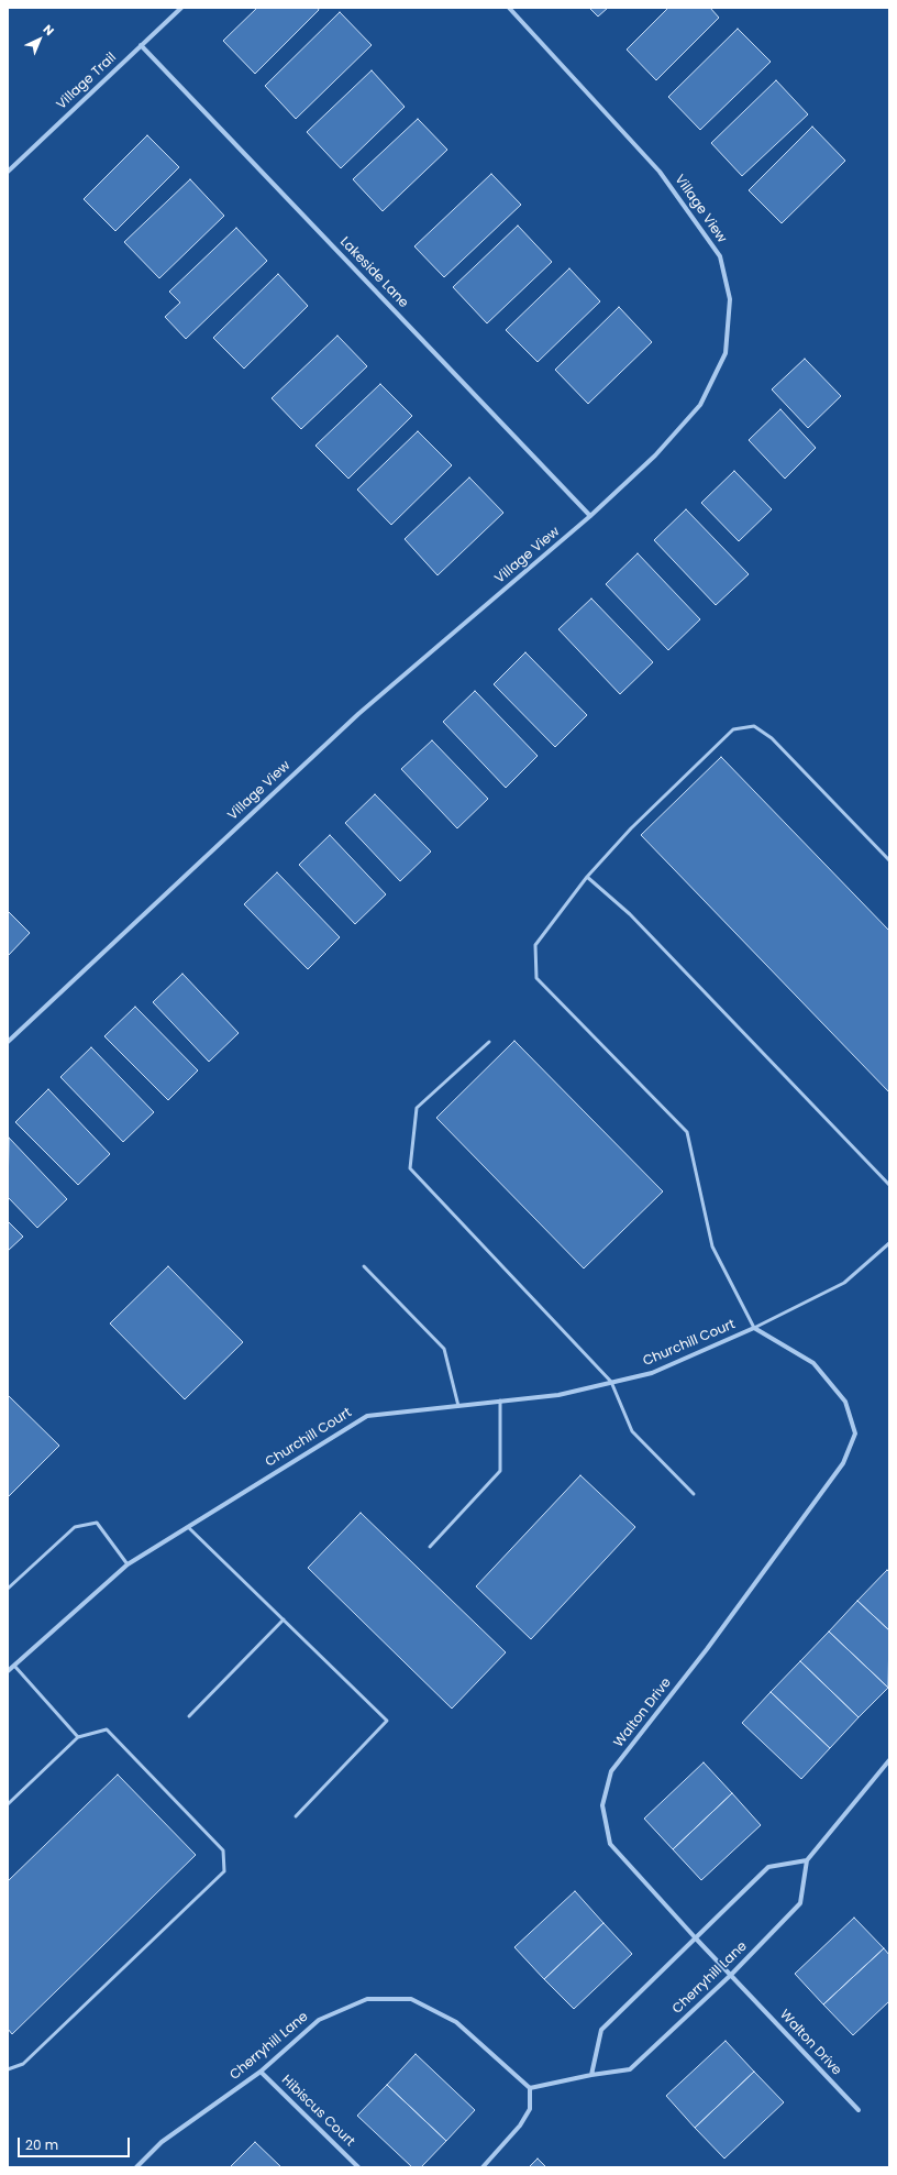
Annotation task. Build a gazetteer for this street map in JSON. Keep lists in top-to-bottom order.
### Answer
{
  "streets": {
    "street": [
      "Village Trail",
      "Village View",
      "Lakeside Lane",
      "Churchill Court",
      "Walton Drive",
      "Cherryhill Lane",
      "Hibiscus Court"
    ]
  },
  "crossings": [
    ["Village Trail", "Lakeside Lane"],
    ["Village View", "Lakeside Lane"],
    ["Churchill Court", "Walton Drive"],
    ["Walton Drive", "Cherryhill Lane"],
    ["Cherryhill Lane", "Hibiscus Court"]
  ],
  "scale_bar": "20 m",
  "north": "top right"
}
